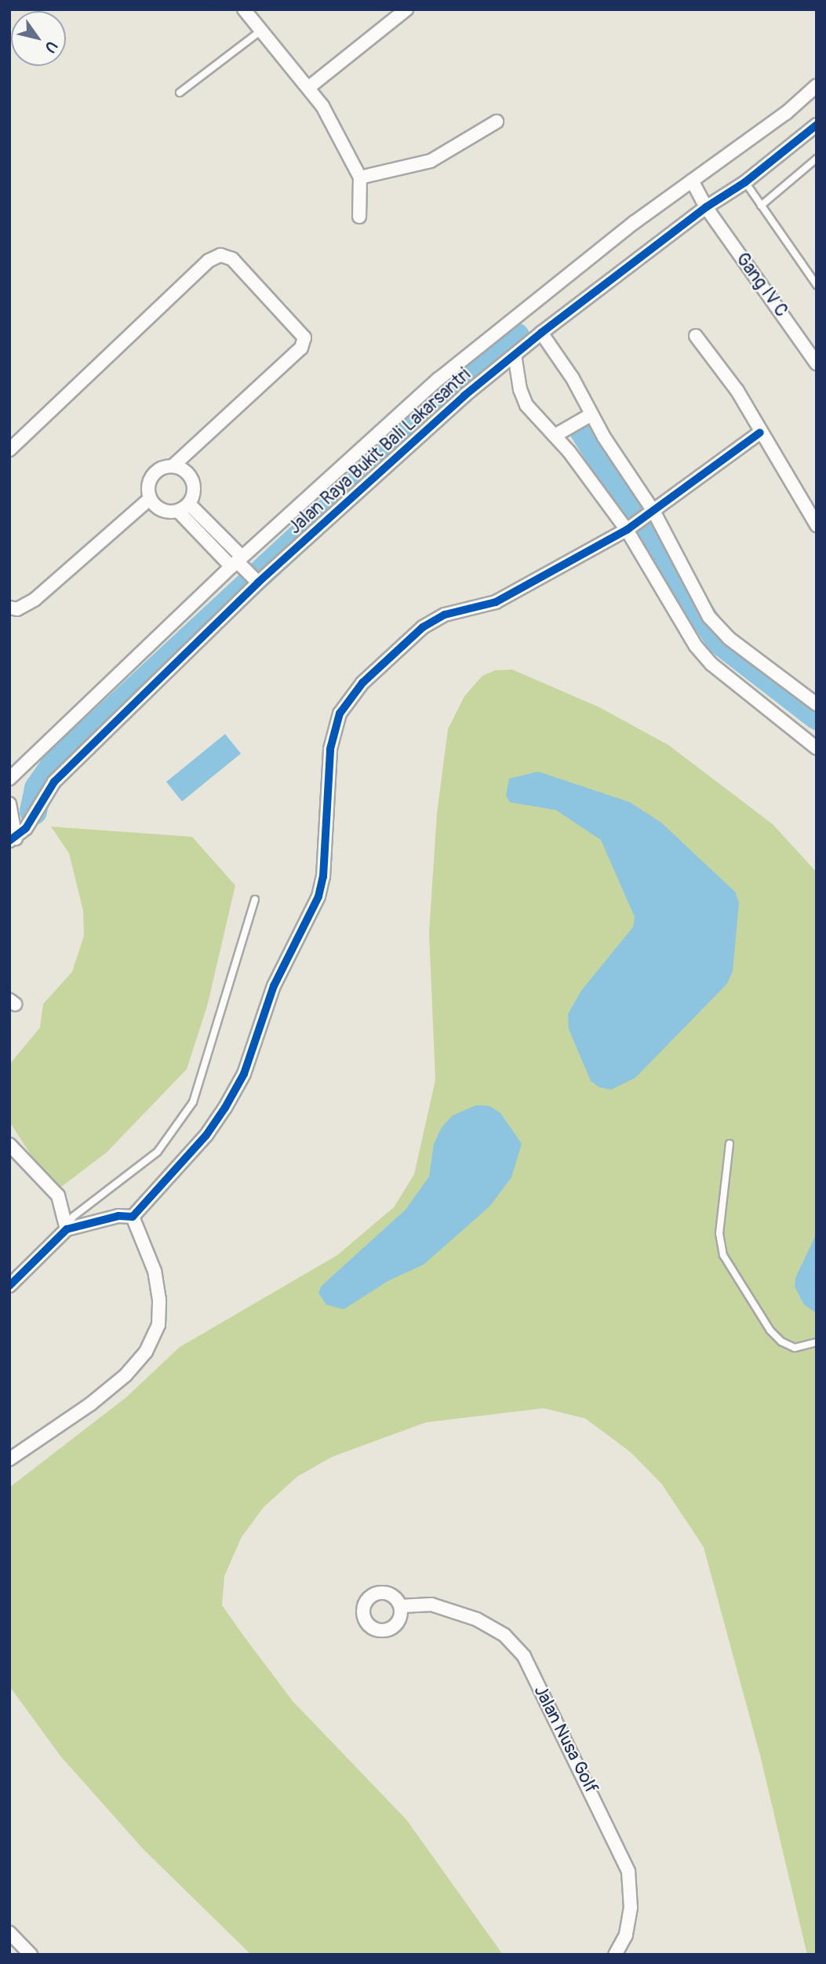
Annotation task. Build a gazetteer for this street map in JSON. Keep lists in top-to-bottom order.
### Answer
{
  "streets": {
    "street": ["Gang IV C", "Jalan Raya Bukit Bali Lakarsantri", "Jalan Nusa Golf"]
  },
  "crossings": [
    ["Gang IV C", "Jalan Raya Bukit Bali Lakarsantri"]
  ],
  "north": "bottom right"
}
